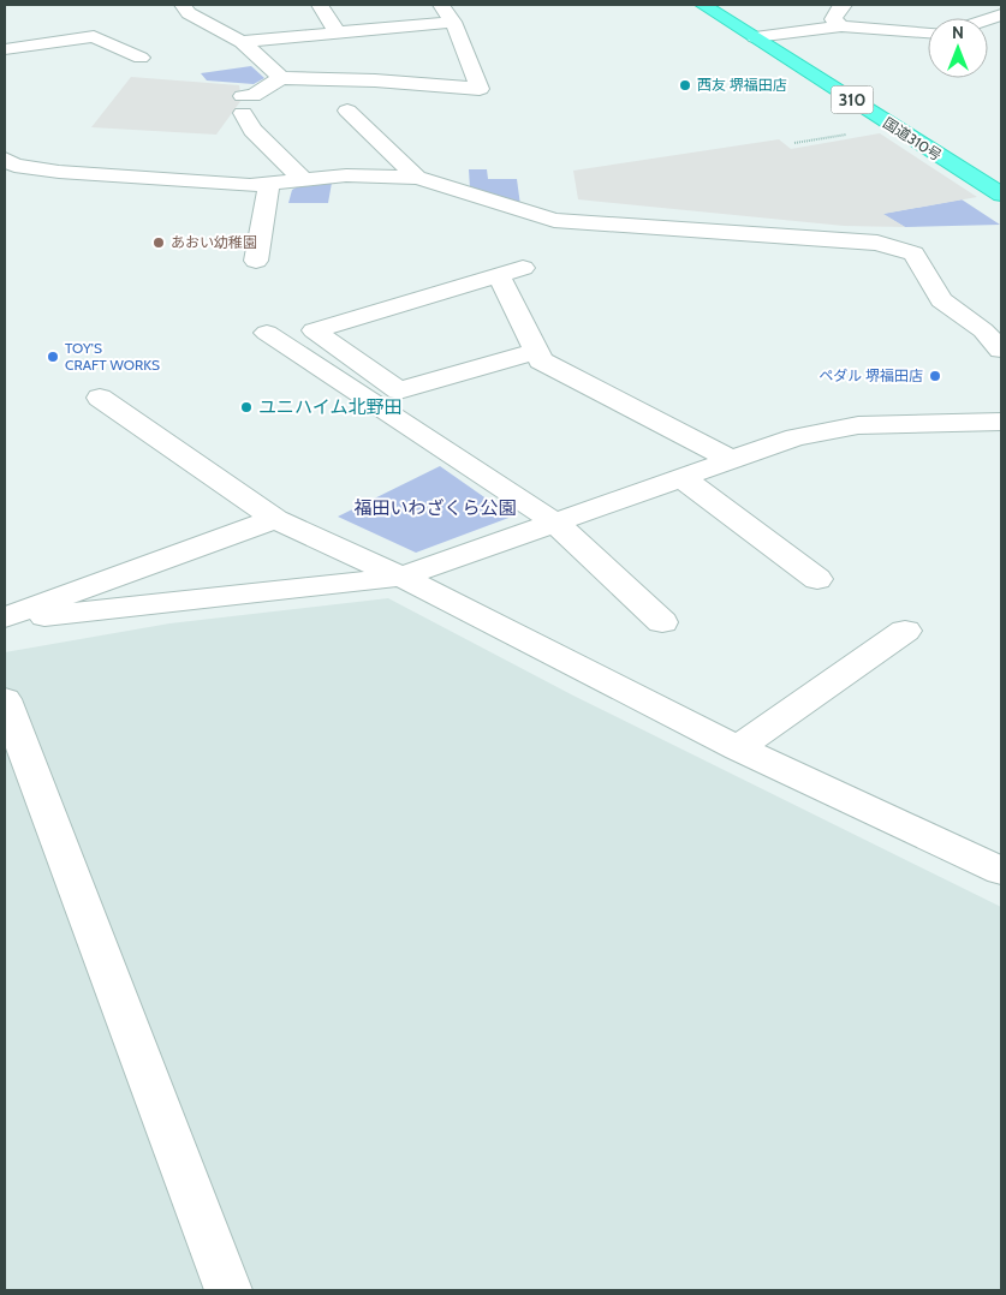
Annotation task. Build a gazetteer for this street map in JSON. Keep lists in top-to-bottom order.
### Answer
{
  "streets": {
    "highway": ["310", "国道310号"]
  },
  "parks": ["福田いわざくら公園"],
  "places": [
    "西友 堺福田店",
    "あおい幼稚園",
    "TOY'S CRAFT WORKS",
    "ペダル 堺福田店",
    "ユニハイム北野田"
  ],
  "north": "top"
}
